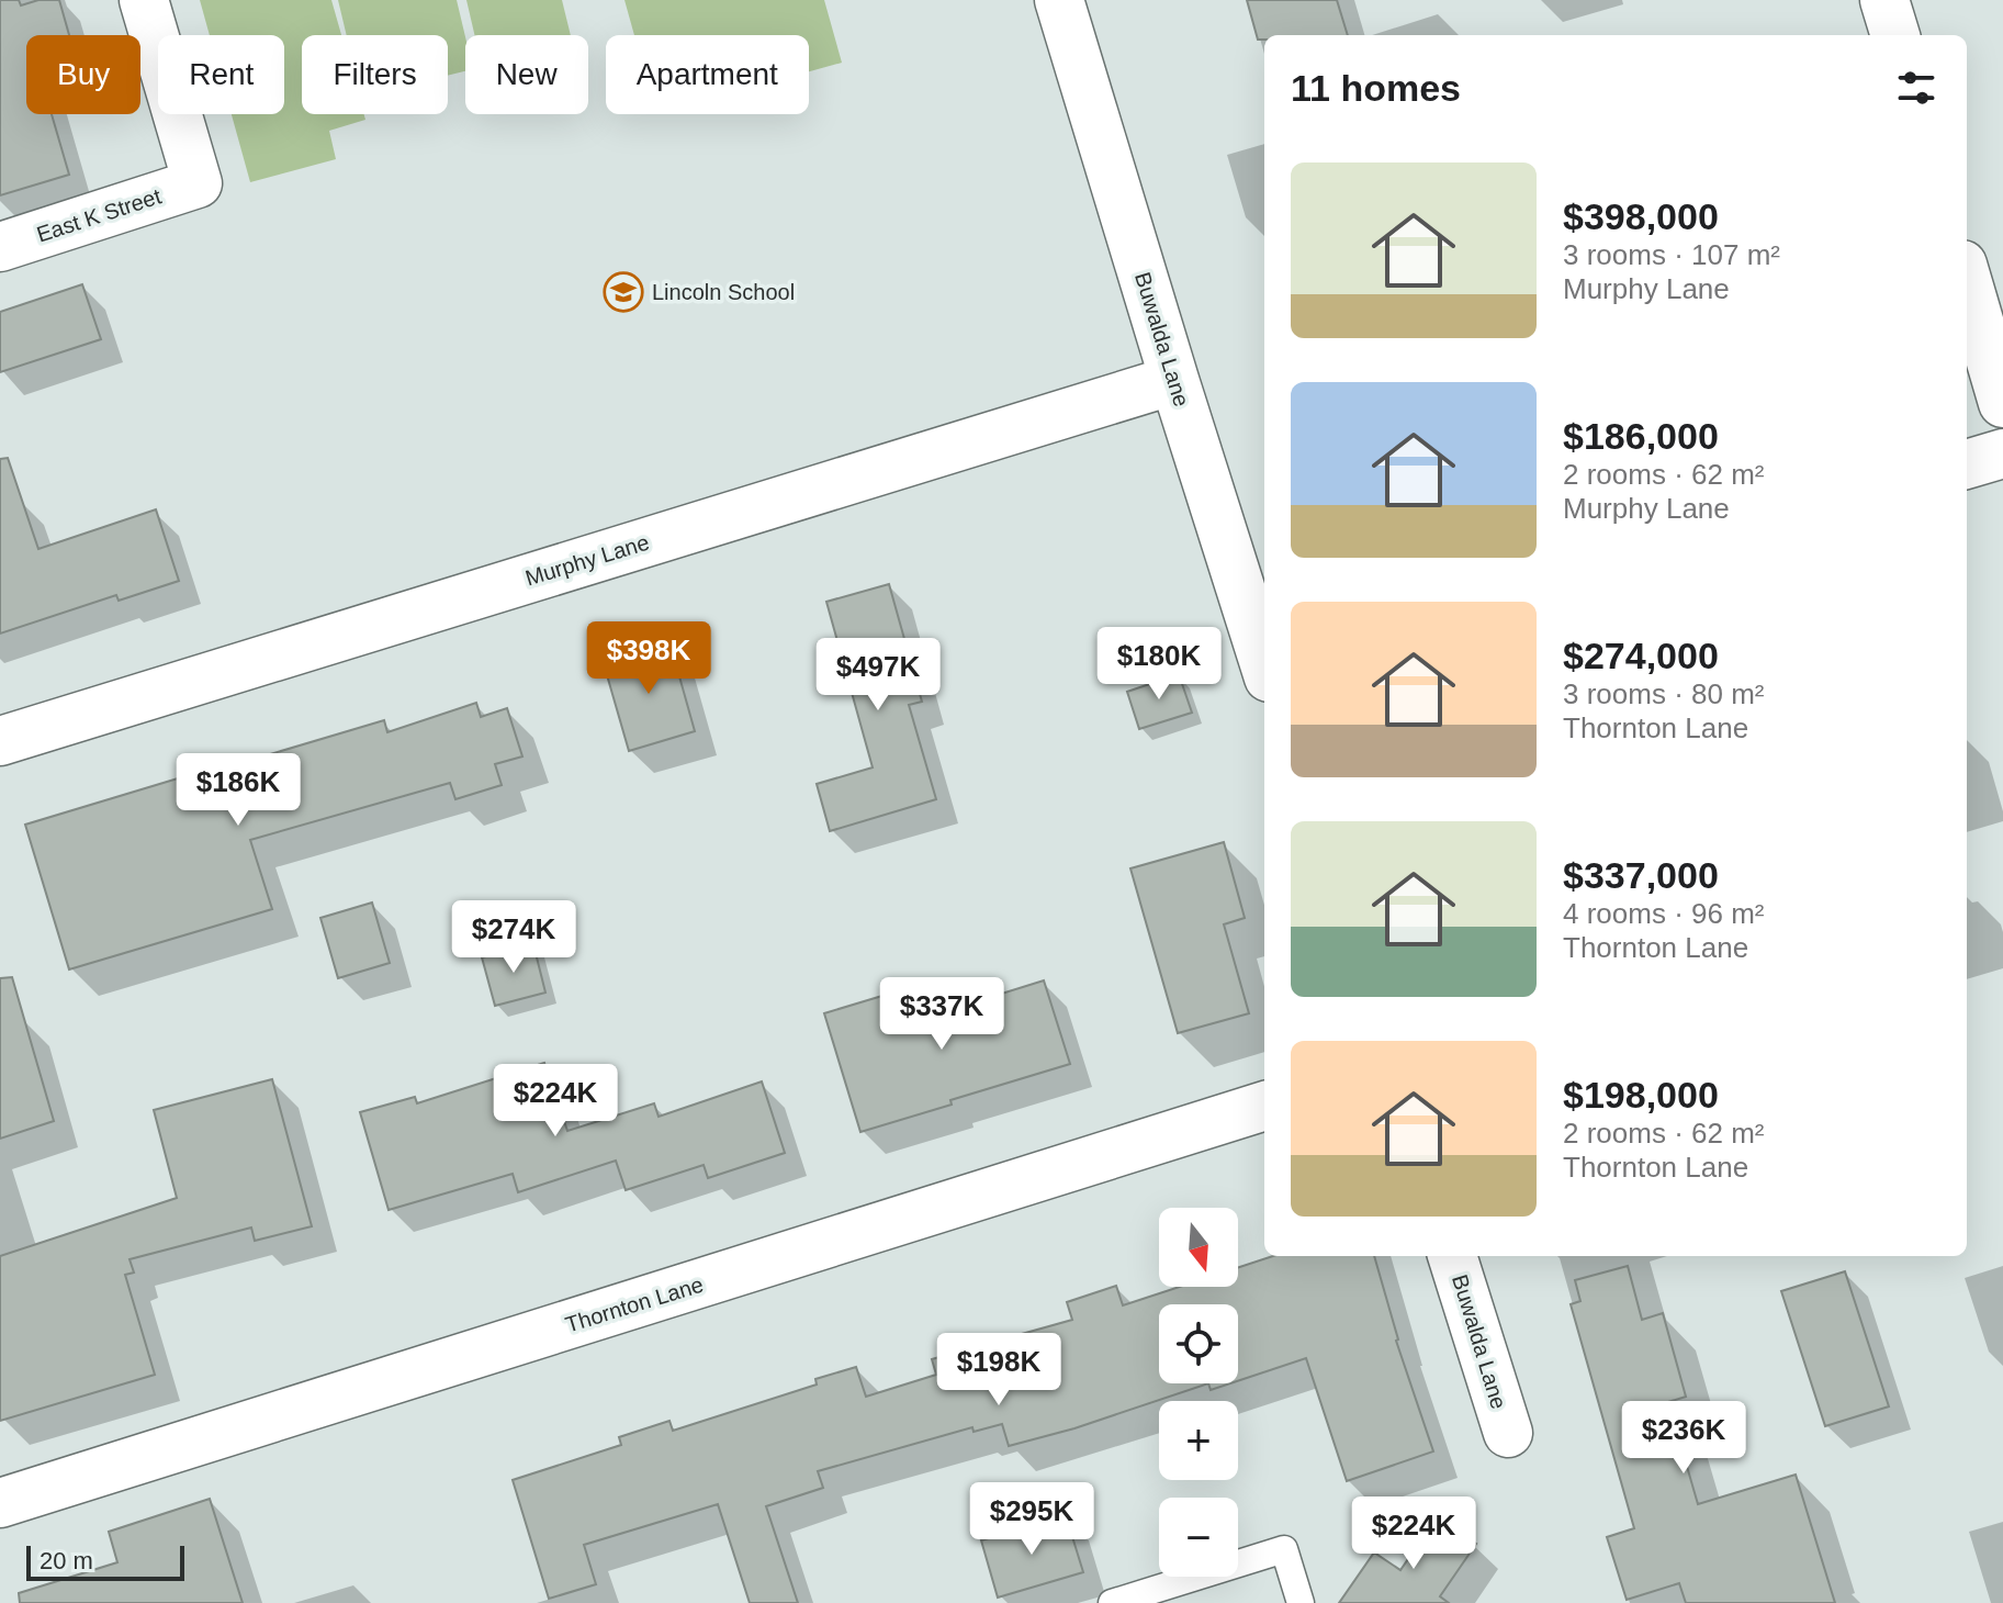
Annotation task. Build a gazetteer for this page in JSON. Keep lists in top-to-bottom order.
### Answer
{
  "streets": {
    "street": [
      "East K Street",
      "Buwalda Lane",
      "Murphy Lane",
      "Thornton Lane"
    ]
  },
  "crossings": [
    ["Buwalda Lane", "Murphy Lane"]
  ],
  "places": {
    "school or university": ["Lincoln School"]
  },
  "scale_bar": "20 m",
  "north": "bottom",
  "page": {
    "chip": [
      "Buy",
      "Rent",
      "Filters",
      "New",
      "Apartment"
    ],
    "heading": "11 homes",
    "list": [
      {
        "name": "$398,000",
        "note": "3 rooms · 107 m² · Murphy Lane"
      },
      {
        "name": "$186,000",
        "note": "2 rooms · 62 m² · Murphy Lane"
      },
      {
        "name": "$274,000",
        "note": "3 rooms · 80 m² · Thornton Lane"
      },
      {
        "name": "$337,000",
        "note": "4 rooms · 96 m² · Thornton Lane"
      },
      {
        "name": "$198,000",
        "note": "2 rooms · 62 m² · Thornton Lane"
      }
    ],
    "price": [
      "$398K",
      "$180K",
      "$497K",
      "$186K",
      "$274K",
      "$337K",
      "$224K",
      "$198K",
      "$236K",
      "$295K",
      "$224K"
    ],
    "map_buttons": ["+", "−"],
    "scale": "20 m"
  }
}
